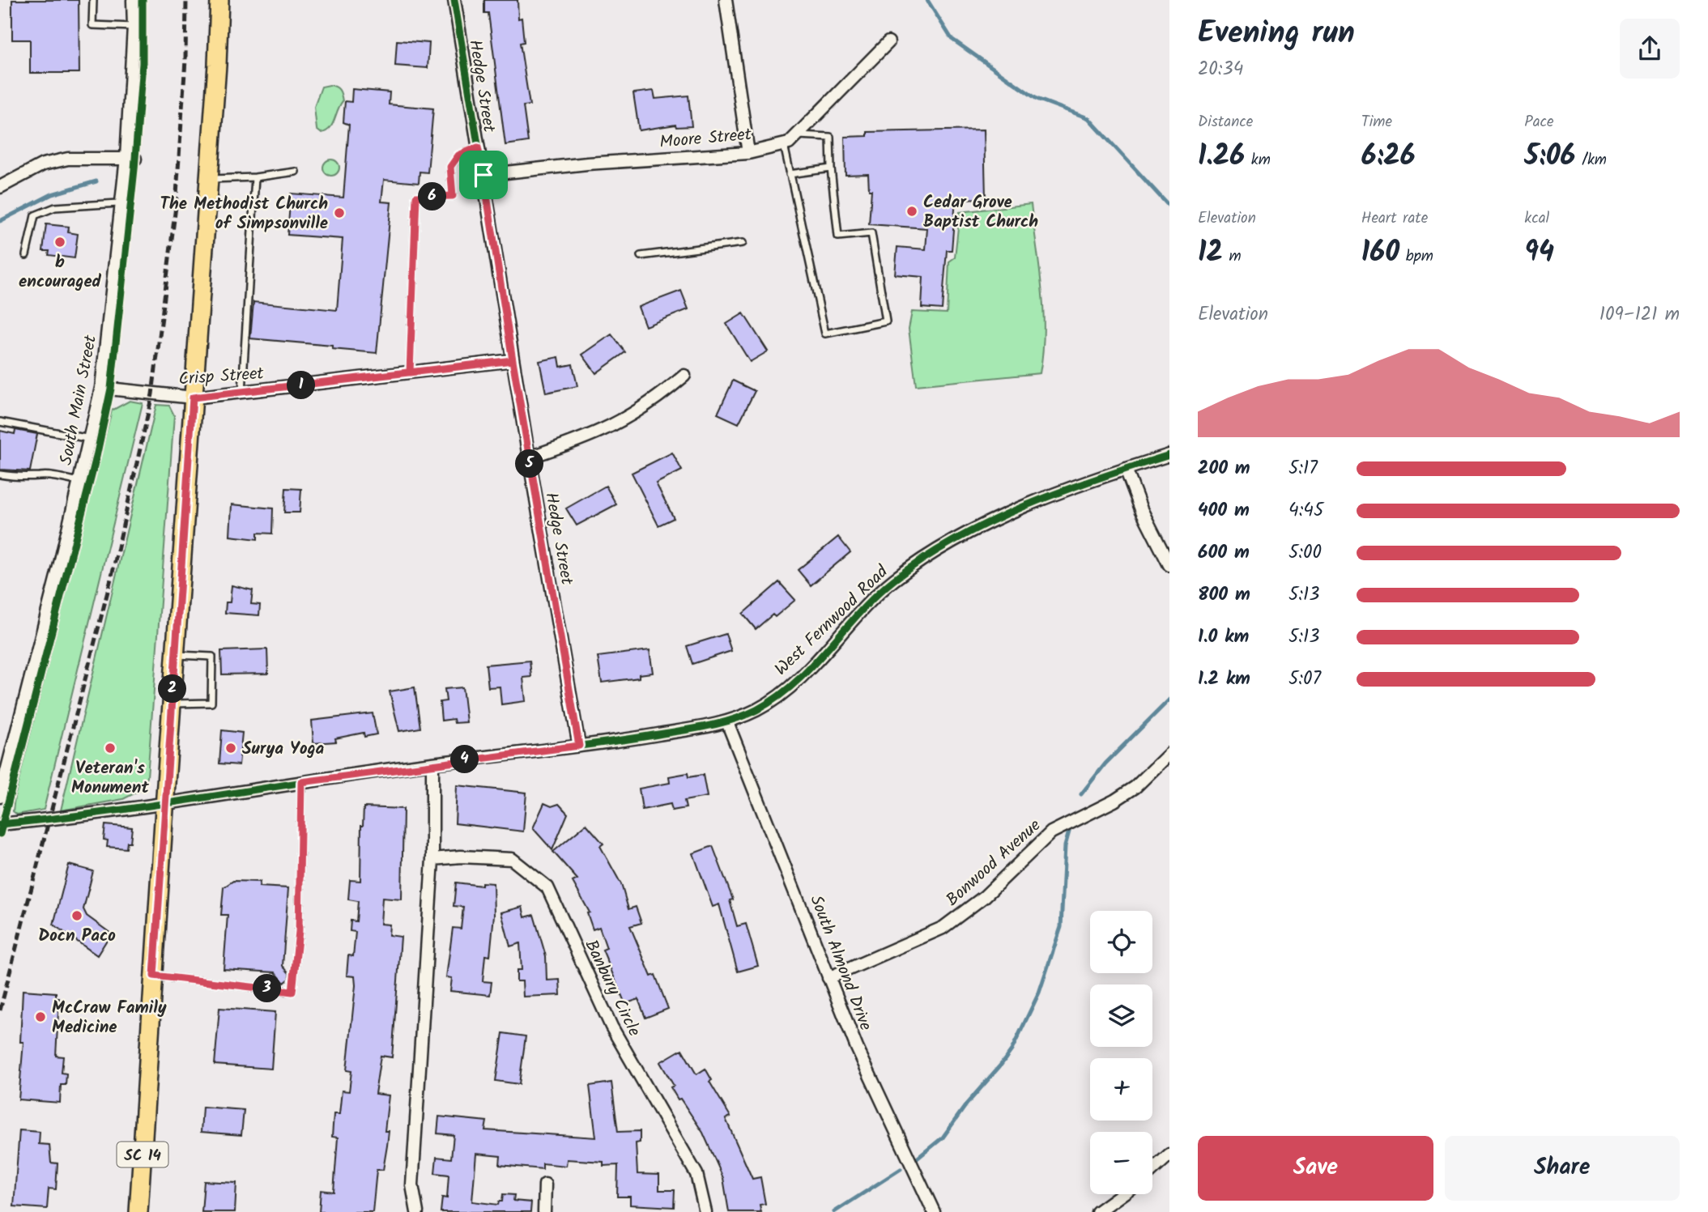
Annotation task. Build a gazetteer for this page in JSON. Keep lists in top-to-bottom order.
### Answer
{
  "streets": {
    "main road": ["SC 14"],
    "street": [
      "Hedge Street",
      "Moore Street",
      "Crisp Street",
      "South Main Street",
      "West Fernwood Road",
      "Bonwood Avenue",
      "South Almond Drive",
      "Banbury Circle"
    ]
  },
  "crossings": [
    ["Hedge Street", "Moore Street"],
    ["Hedge Street", "Crisp Street"],
    ["Hedge Street", "West Fernwood Road"],
    ["Crisp Street", "South Main Street"],
    ["Crisp Street", "SC 14"],
    ["West Fernwood Road", "South Almond Drive"],
    ["West Fernwood Road", "SC 14"],
    ["Bonwood Avenue", "South Almond Drive"]
  ],
  "places": [
    "Cedar Grove Baptist Church",
    "The Methodist Church of Simpsonville",
    "b encouraged",
    "Veteran's Monument",
    "Surya Yoga",
    "Docn Paco",
    "McCraw Family Medicine"
  ],
  "page": {
    "heading": ["Evening run", "20:34"],
    "stats": [
      ["Distance", "1.26 km"],
      ["Time", "6:26"],
      ["Pace", "5:06 /km"],
      ["Elevation", "12 m"],
      ["Heart rate", "160 bpm"],
      ["kcal", "94"]
    ],
    "pins": [
      "6",
      "1",
      "5",
      "2",
      "4",
      "3"
    ],
    "chart": ["Elevation", "109–121 m"],
    "list": [
      {
        "name": "200 m",
        "note": "5:17"
      },
      {
        "name": "400 m",
        "note": "4:45"
      },
      {
        "name": "600 m",
        "note": "5:00"
      },
      {
        "name": "800 m",
        "note": "5:13"
      },
      {
        "name": "1.0 km",
        "note": "5:13"
      },
      {
        "name": "1.2 km",
        "note": "5:07"
      }
    ],
    "map_buttons": ["+", "−"],
    "buttons": ["Save", "Share"]
  }
}
